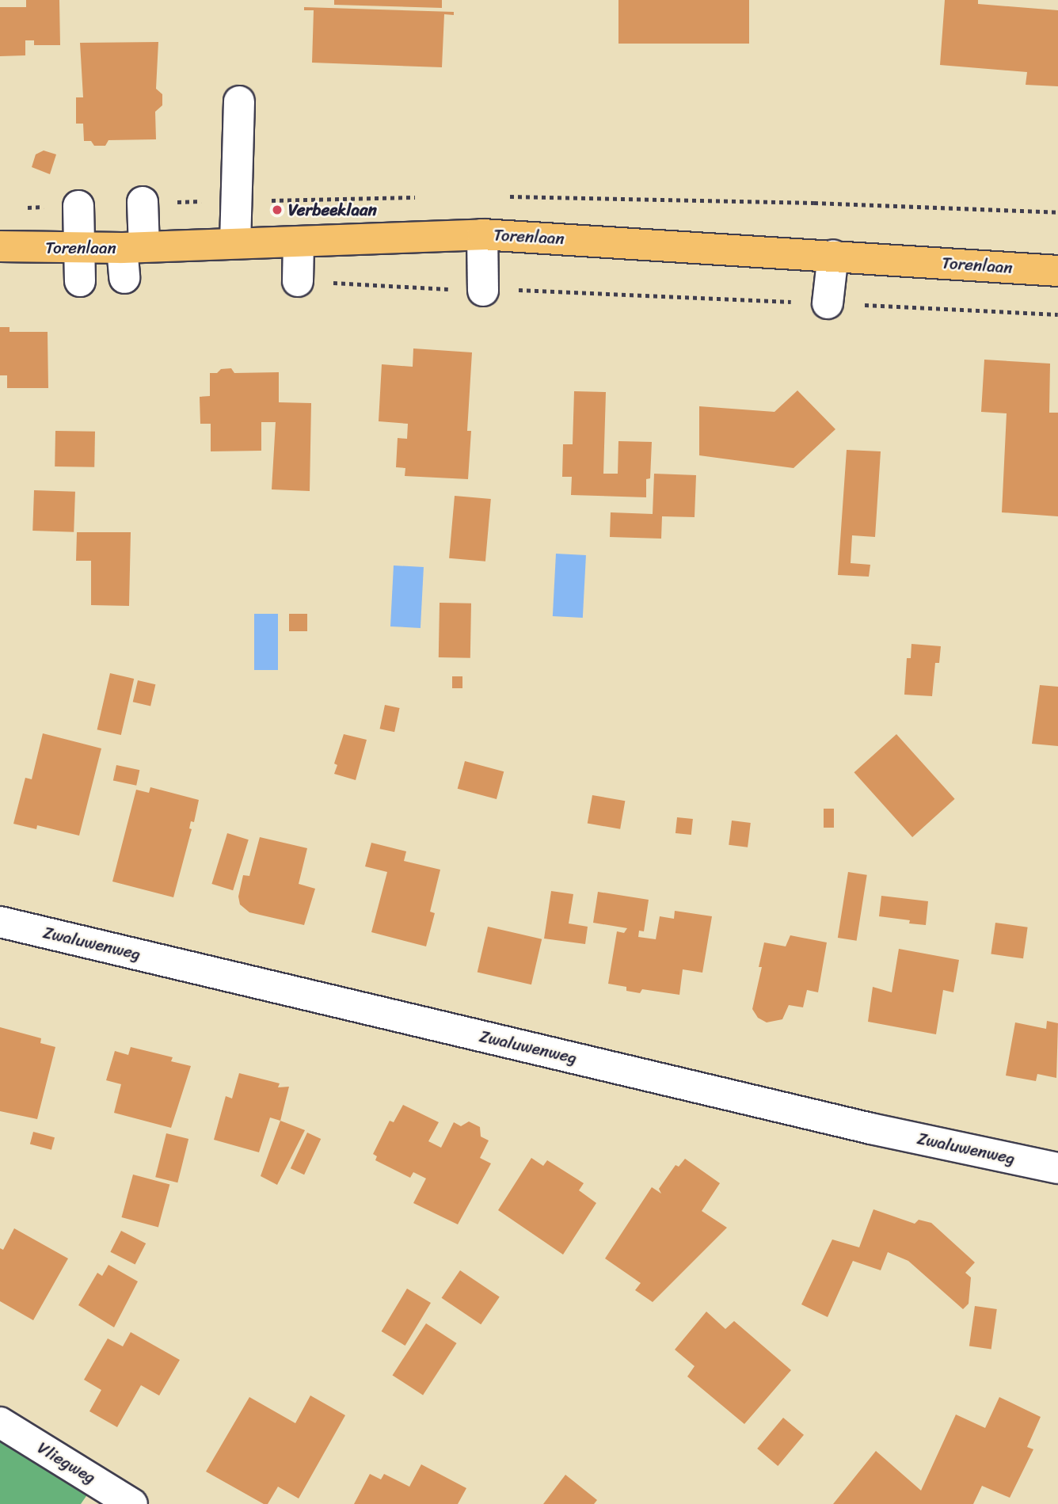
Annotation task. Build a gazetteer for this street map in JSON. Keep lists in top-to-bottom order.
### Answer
{
  "streets": {
    "main road": ["Torenlaan"],
    "street": ["Zwaluwenweg", "Vliegweg"]
  },
  "places": ["Verbeeklaan"]
}
